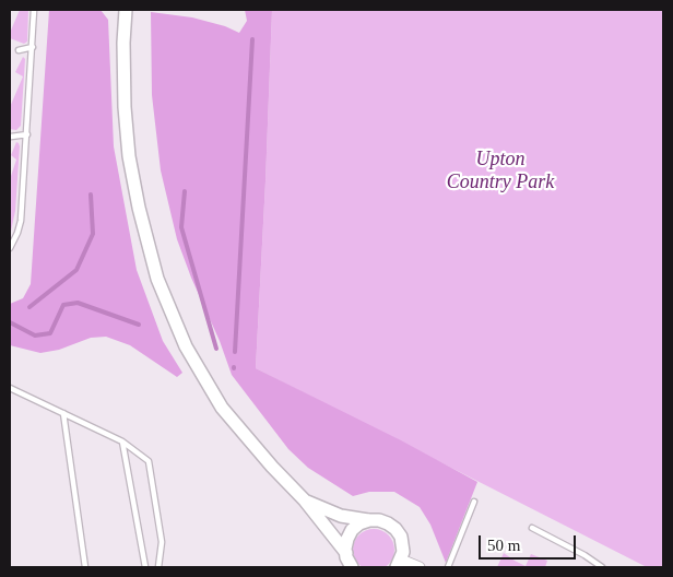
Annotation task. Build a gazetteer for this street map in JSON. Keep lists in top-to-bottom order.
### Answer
{
  "parks": ["Upton Country Park"],
  "scale_bar": "50 m"
}
